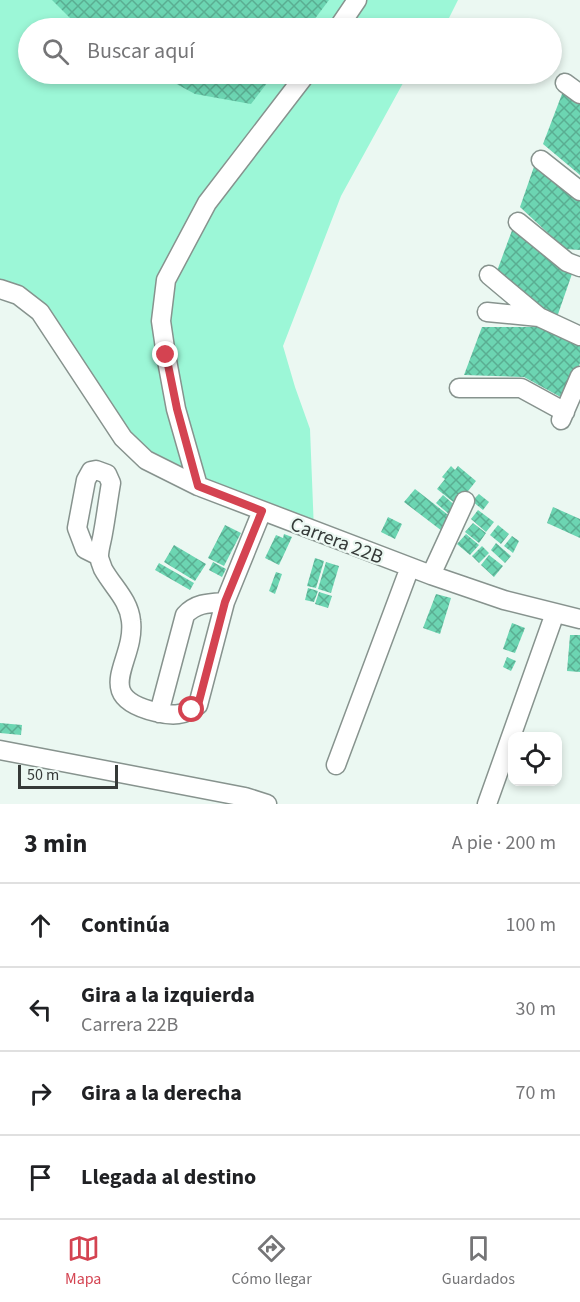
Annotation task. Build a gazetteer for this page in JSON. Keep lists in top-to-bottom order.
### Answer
{
  "streets": {
    "street": ["Carrera 22B"]
  },
  "scale_bar": "50 m",
  "page": {
    "search": "Buscar aquí",
    "scale": "50 m",
    "heading": ["3 min", "A pie · 200 m"],
    "list": [
      ["Continúa", "100 m"],
      ["Gira a la izquierda", "Carrera 22B", "30 m"],
      ["Gira a la derecha", "70 m"],
      "Llegada al destino"
    ],
    "nav": ["Mapa", "Cómo llegar", "Guardados"]
  }
}
